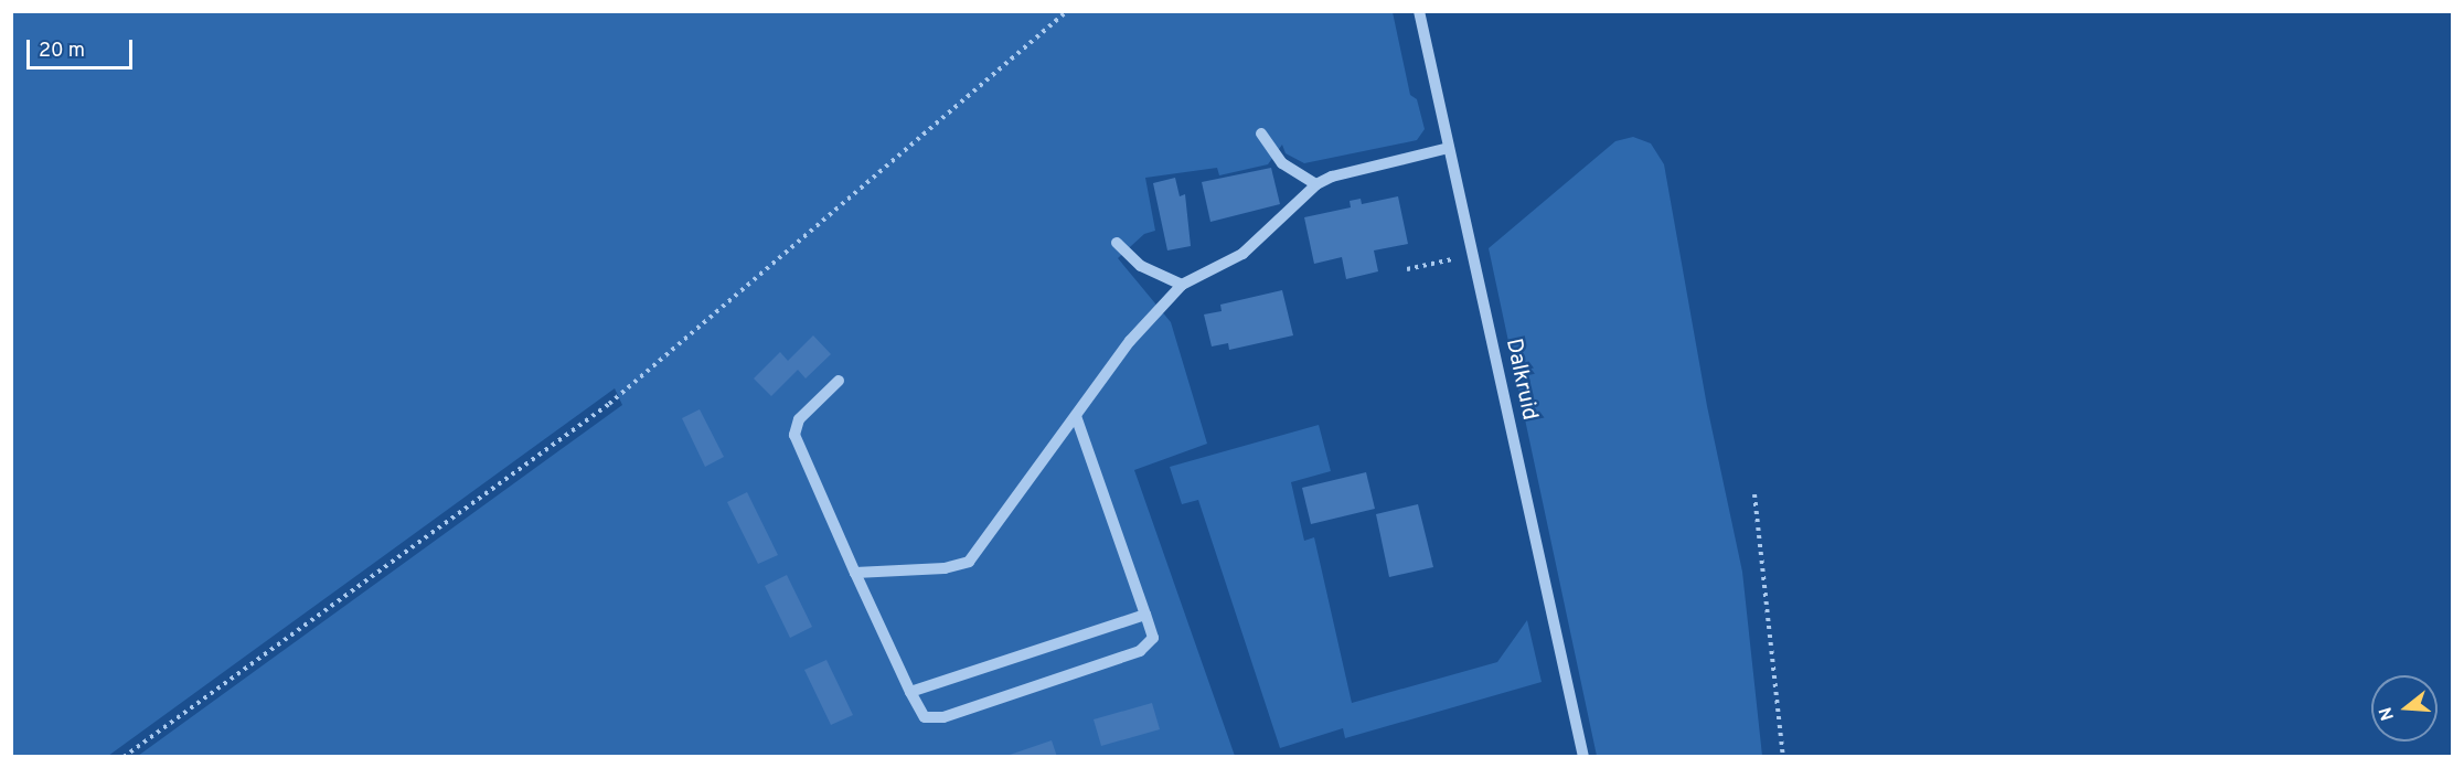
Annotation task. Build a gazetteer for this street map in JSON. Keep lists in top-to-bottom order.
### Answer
{
  "streets": {
    "street": ["Dalkruid"]
  },
  "scale_bar": "20 m",
  "north": "left"
}
